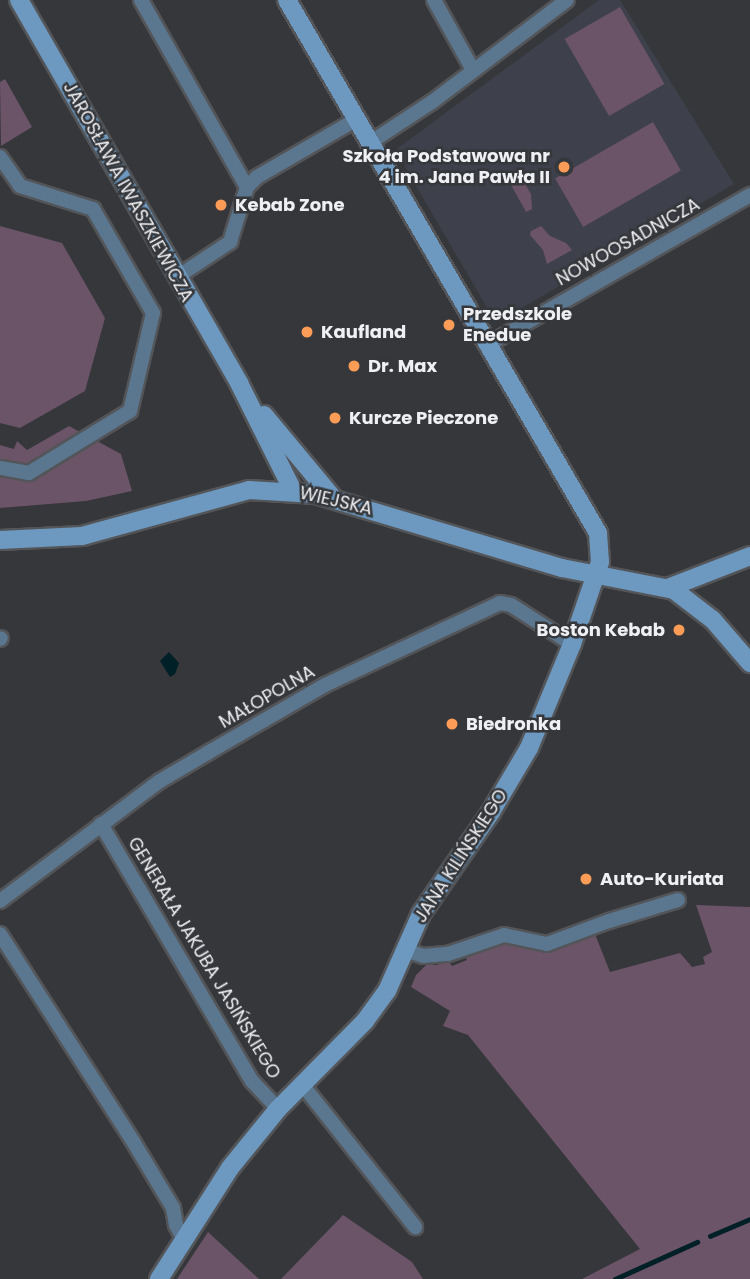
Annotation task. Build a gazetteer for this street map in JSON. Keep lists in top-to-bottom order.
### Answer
{
  "streets": {
    "street": [
      "JAROSŁAWA IWASZKIEWICZA",
      "NOWOOSADNICZA",
      "WIEJSKA",
      "MAŁOPOLNA",
      "JANA KILIŃSKIEGO",
      "GENERAŁA JAKUBA JASIŃSKIEGO"
    ]
  },
  "crossings": [
    ["JAROSŁAWA IWASZKIEWICZA", "WIEJSKA"],
    ["NOWOOSADNICZA", "JANA KILIŃSKIEGO"],
    ["WIEJSKA", "JANA KILIŃSKIEGO"],
    ["MAŁOPOLNA", "JANA KILIŃSKIEGO"],
    ["MAŁOPOLNA", "GENERAŁA JAKUBA JASIŃSKIEGO"],
    ["JANA KILIŃSKIEGO", "GENERAŁA JAKUBA JASIŃSKIEGO"]
  ],
  "places": [
    "Szkoła Podstawowa nr 4 im. Jana Pawła II",
    "Kebab Zone",
    "Przedszkole Enedue",
    "Kaufland",
    "Dr. Max",
    "Kurcze Pieczone",
    "Boston Kebab",
    "Biedronka",
    "Auto-Kuriata"
  ]
}
